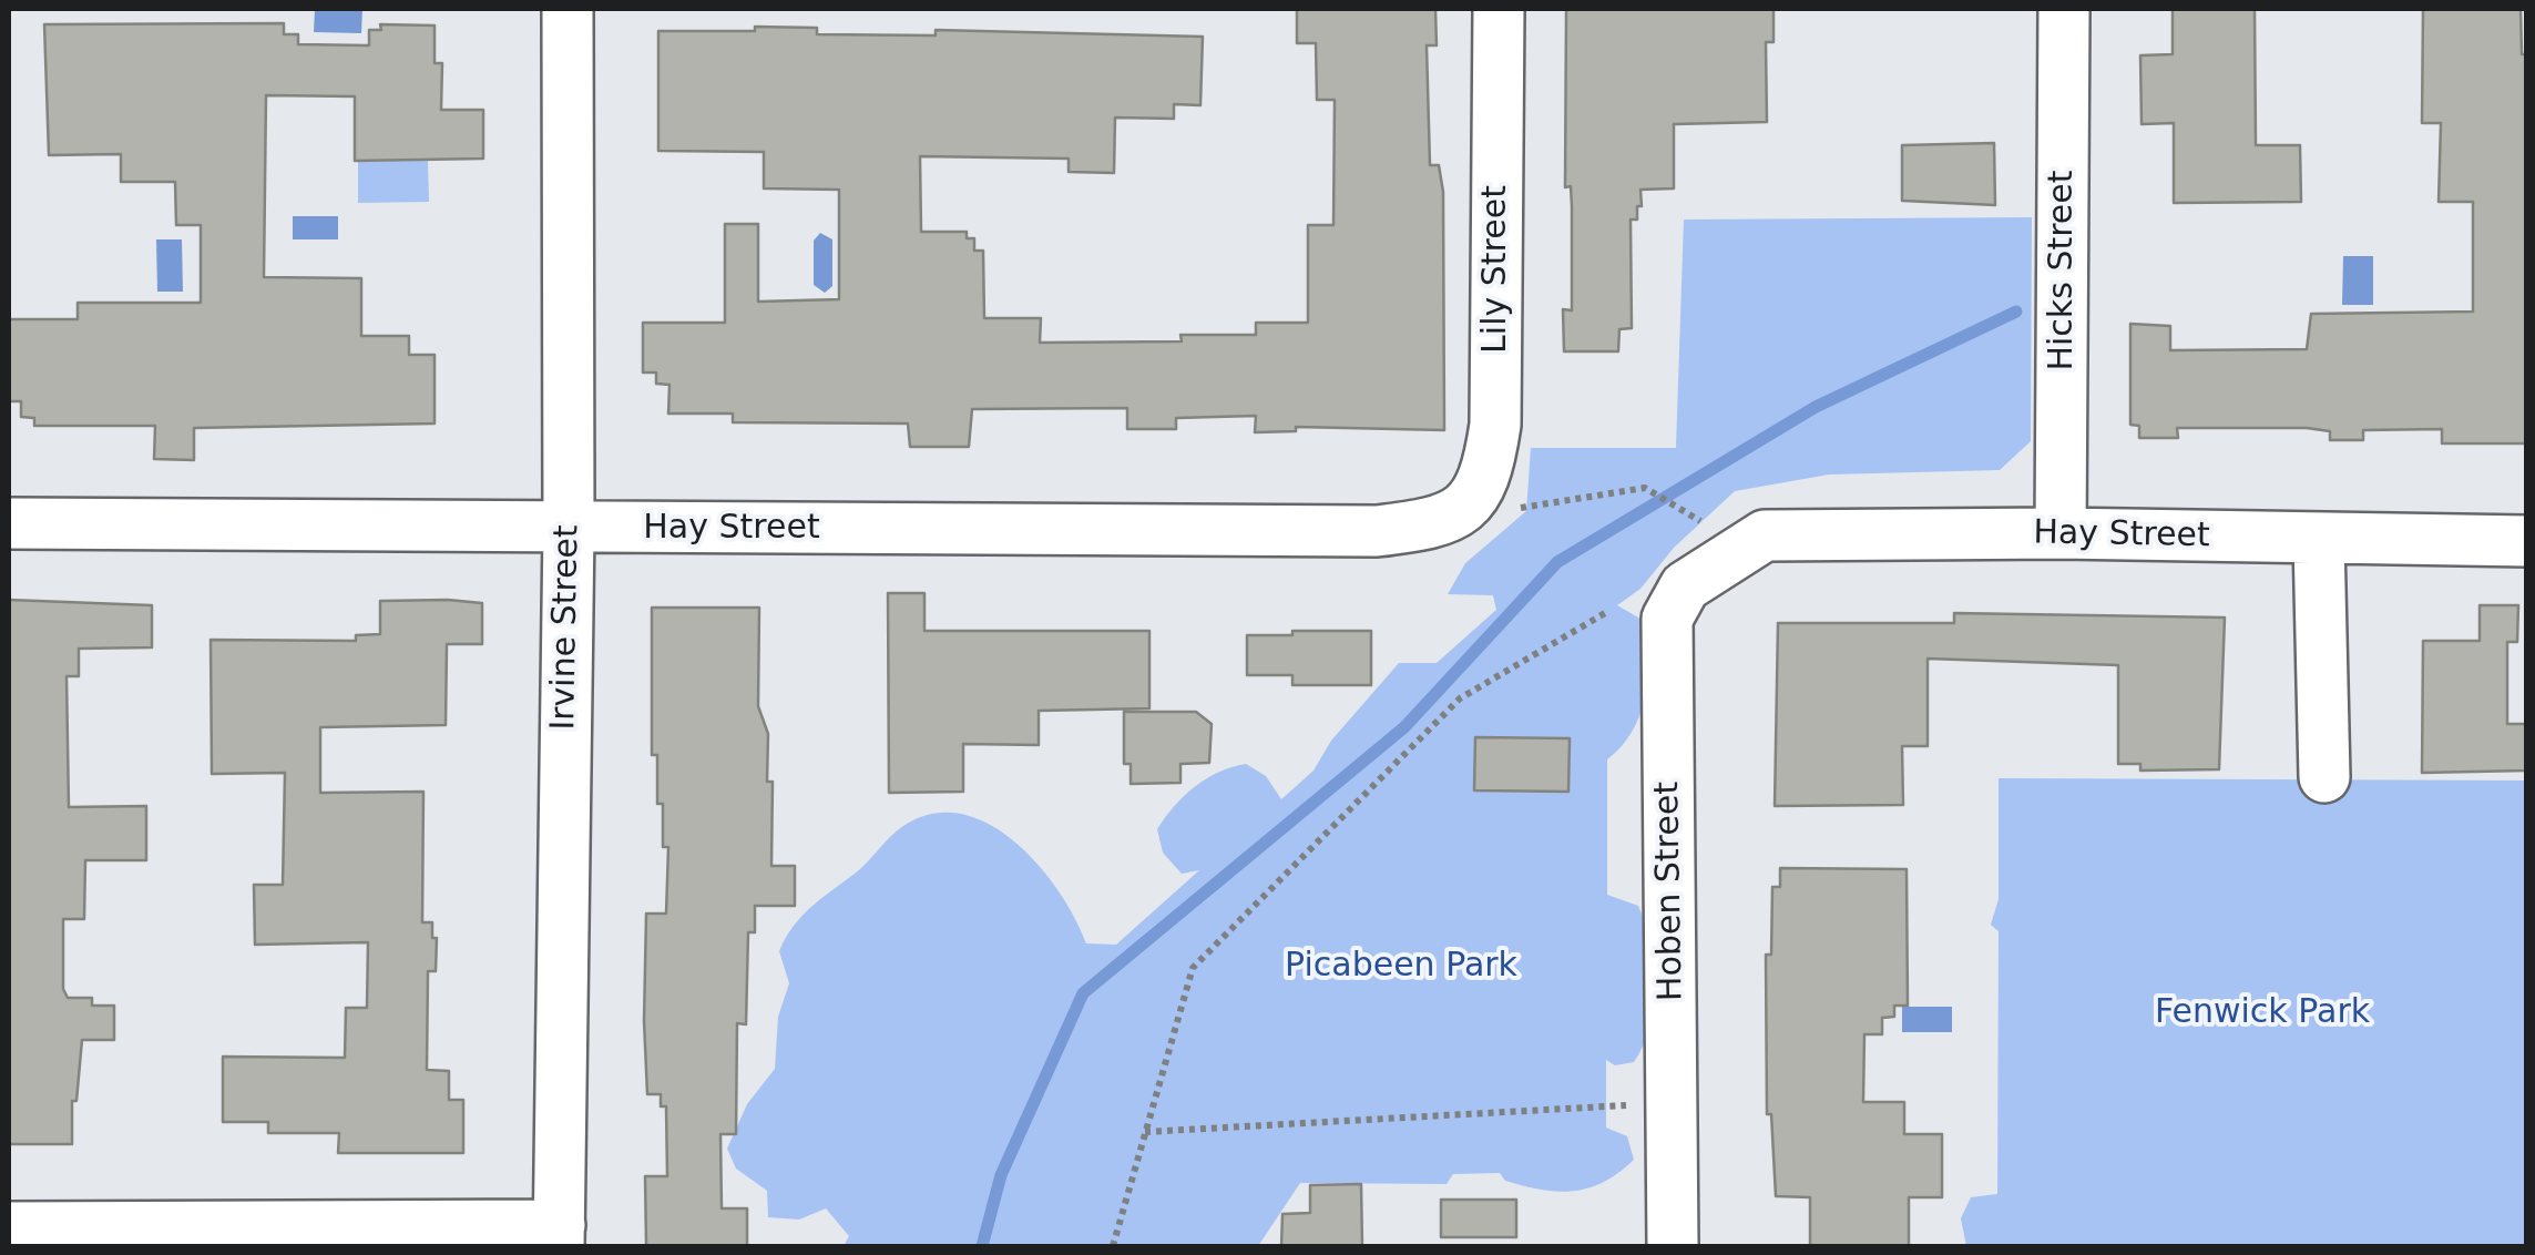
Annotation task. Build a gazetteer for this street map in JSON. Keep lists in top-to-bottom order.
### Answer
{
  "streets": {
    "street": [
      "Lily Street",
      "Hicks Street",
      "Hay Street",
      "Irvine Street",
      "Hoben Street"
    ]
  },
  "crossings": [
    ["Lily Street", "Hay Street"],
    ["Hicks Street", "Hay Street"],
    ["Hay Street", "Irvine Street"],
    ["Hay Street", "Hoben Street"]
  ],
  "parks": ["Picabeen Park", "Fenwick Park"]
}
